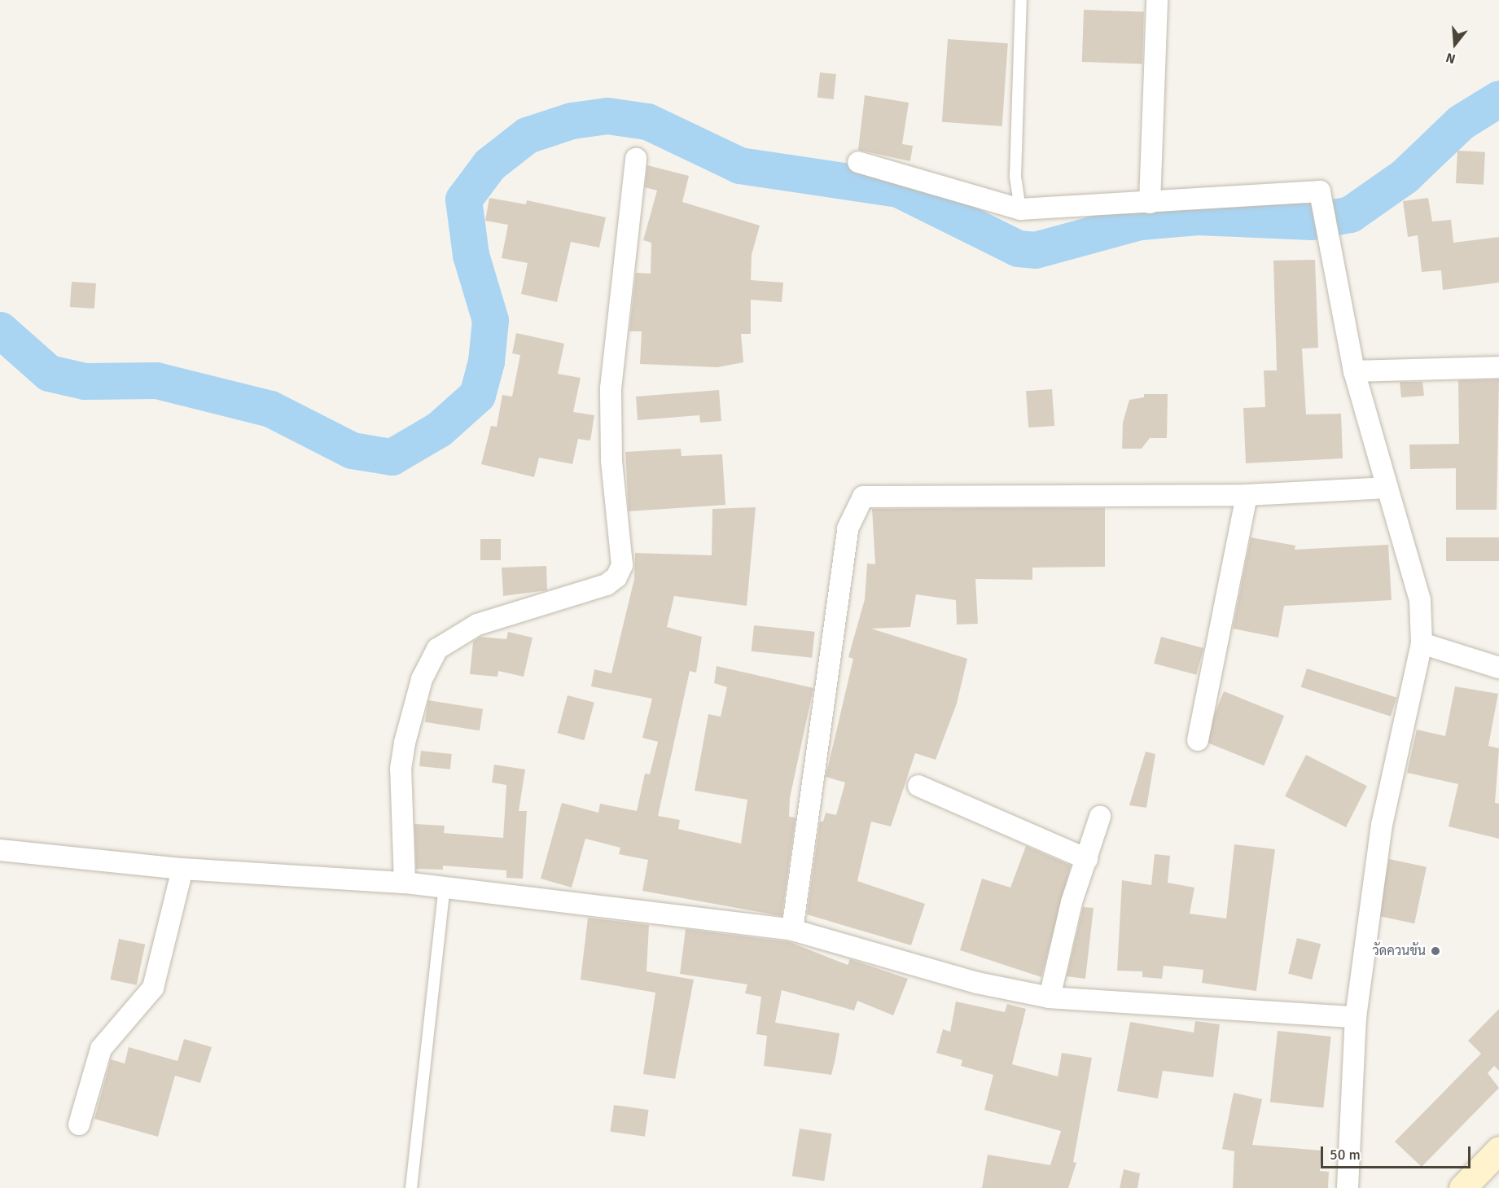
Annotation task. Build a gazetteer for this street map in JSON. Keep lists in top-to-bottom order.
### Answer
{
  "places": ["วัดควนขัน"],
  "scale_bar": "50 m",
  "north": "bottom"
}
